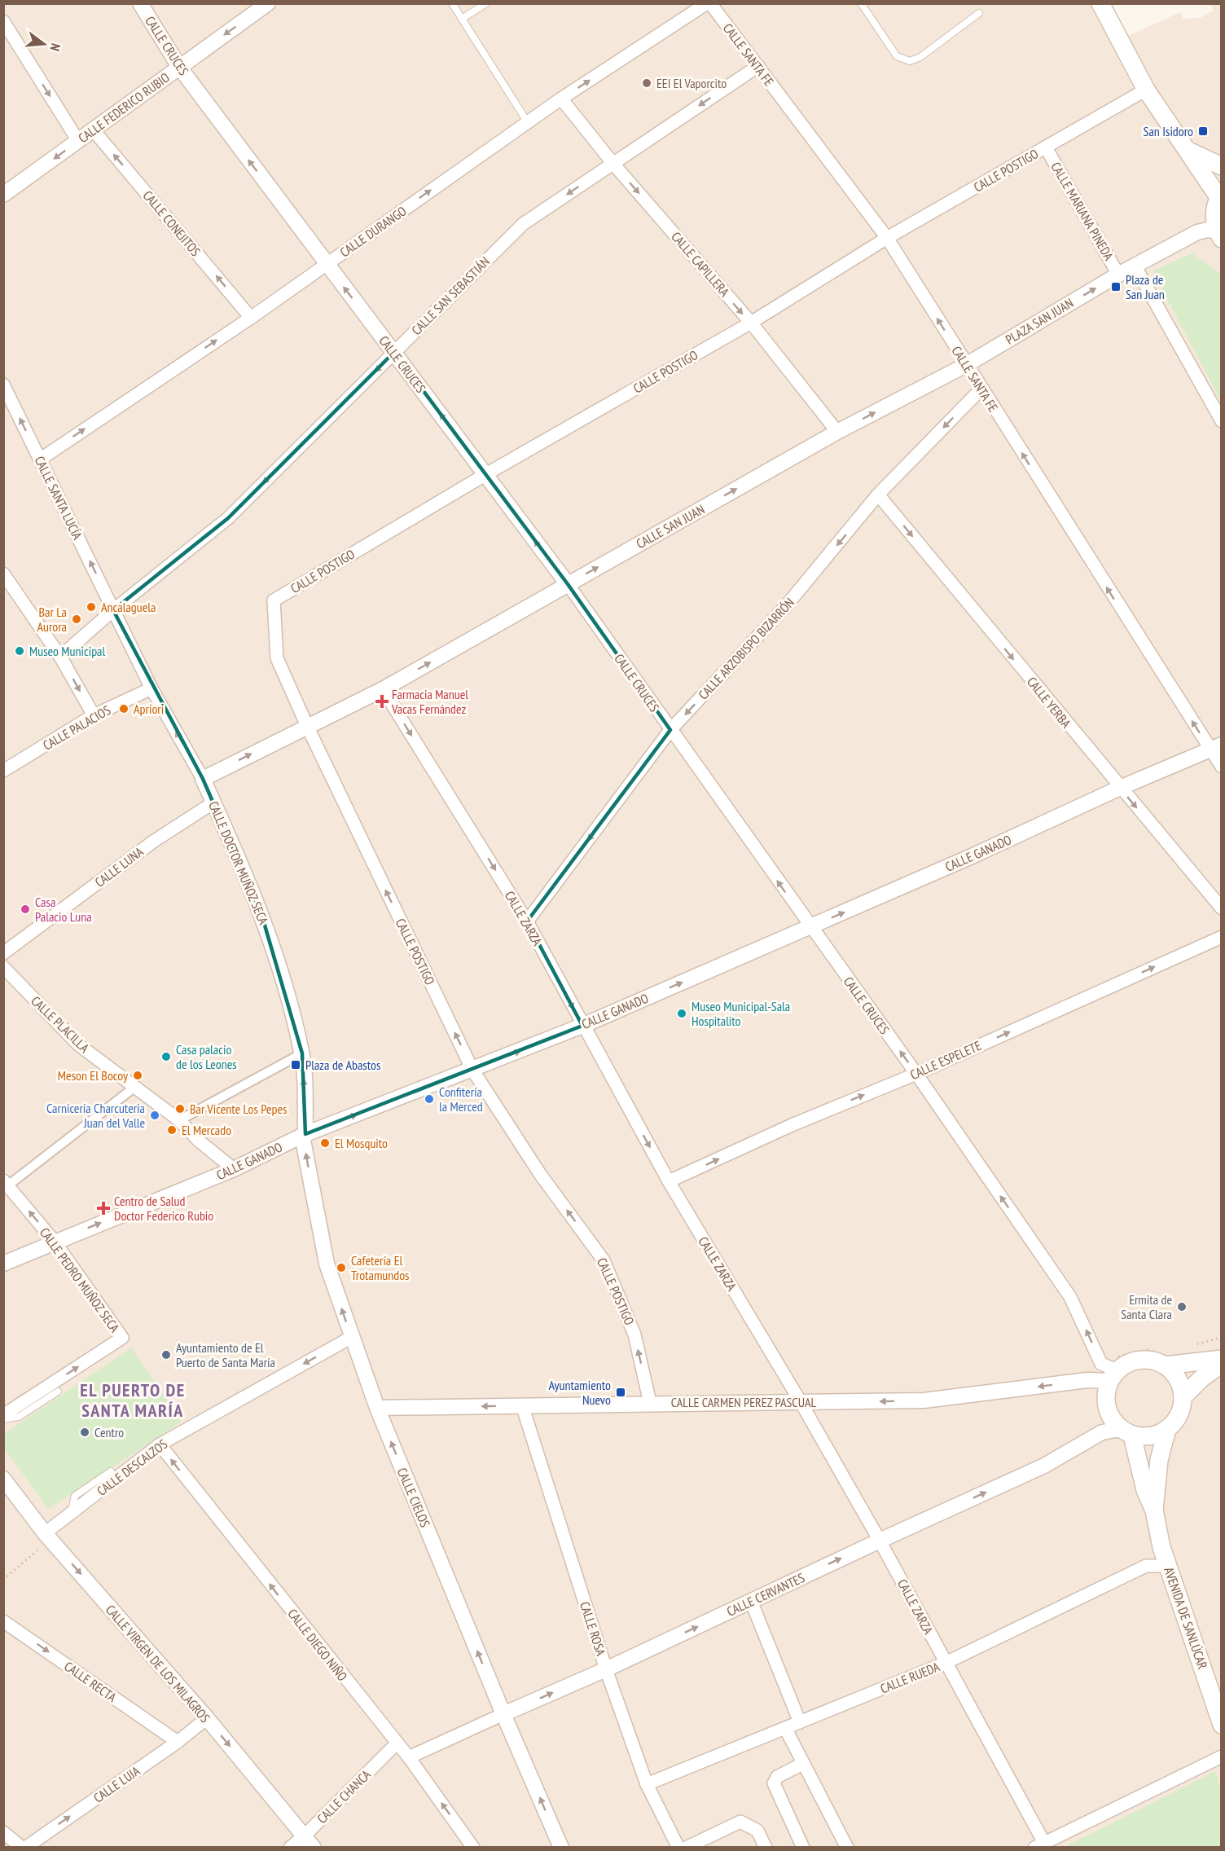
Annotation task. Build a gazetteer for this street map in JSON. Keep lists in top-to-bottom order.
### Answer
{
  "streets": {
    "main road": ["AVENIDA DE SANLÚCAR"],
    "street": [
      "CALLE CRUCES",
      "CALLE SANTA FE",
      "CALLE FEDERICO RUBIO",
      "CALLE POSTIGO",
      "CALLE MARIANA PINEDA",
      "CALLE CONEJITOS",
      "CALLE DURANGO",
      "CALLE CAPILLERA",
      "CALLE SAN SEBASTIÁN",
      "PLAZA SAN JUAN",
      "CALLE SANTA LUCÍA",
      "CALLE SAN JUAN",
      "CALLE ARZOBISPO BIZARRÓN",
      "CALLE YERBA",
      "CALLE PALACIOS",
      "CALLE GANADO",
      "CALLE DOCTOR MUÑOZ SECA",
      "CALLE LUNA",
      "CALLE ZARZA",
      "CALLE PLACILLA",
      "CALLE ESPELETE",
      "CALLE PEDRO MUÑOZ SECA",
      "CALLE CARMEN PEREZ PASCUAL",
      "CALLE DESCALZOS",
      "CALLE CIELOS",
      "CALLE CERVANTES",
      "CALLE ROSA",
      "CALLE DIEGO NIÑO",
      "CALLE VIRGEN DE LOS MILAGROS",
      "CALLE RUEDA",
      "CALLE RECTA",
      "CALLE LUJA",
      "CALLE CHANCA"
    ]
  },
  "crossings": [
    ["CALLE CRUCES", "CALLE FEDERICO RUBIO"],
    ["CALLE CRUCES", "CALLE POSTIGO"],
    ["CALLE CRUCES", "CALLE DURANGO"],
    ["CALLE CRUCES", "CALLE SAN SEBASTIÁN"],
    ["CALLE CRUCES", "CALLE SAN JUAN"],
    ["CALLE CRUCES", "CALLE ARZOBISPO BIZARRÓN"],
    ["CALLE CRUCES", "CALLE GANADO"],
    ["CALLE CRUCES", "CALLE ESPELETE"],
    ["CALLE CRUCES", "CALLE CARMEN PEREZ PASCUAL"],
    ["CALLE CRUCES", "CALLE CERVANTES"],
    ["CALLE SANTA FE", "CALLE POSTIGO"],
    ["CALLE SANTA FE", "CALLE DURANGO"],
    ["CALLE SANTA FE", "CALLE SAN SEBASTIÁN"],
    ["CALLE SANTA FE", "PLAZA SAN JUAN"],
    ["CALLE SANTA FE", "CALLE SAN JUAN"],
    ["CALLE SANTA FE", "CALLE ARZOBISPO BIZARRÓN"],
    ["CALLE SANTA FE", "CALLE GANADO"],
    ["CALLE FEDERICO RUBIO", "CALLE CONEJITOS"],
    ["CALLE POSTIGO", "CALLE MARIANA PINEDA"],
    ["CALLE POSTIGO", "CALLE CAPILLERA"],
    ["CALLE POSTIGO", "CALLE GANADO"],
    ["CALLE POSTIGO", "CALLE CARMEN PEREZ PASCUAL"],
    ["CALLE MARIANA PINEDA", "PLAZA SAN JUAN"],
    ["CALLE CONEJITOS", "CALLE DURANGO"],
    ["CALLE DURANGO", "CALLE CAPILLERA"],
    ["CALLE DURANGO", "CALLE SANTA LUCÍA"],
    ["CALLE CAPILLERA", "CALLE SAN SEBASTIÁN"],
    ["CALLE CAPILLERA", "CALLE SAN JUAN"],
    ["CALLE SAN SEBASTIÁN", "CALLE SANTA LUCÍA"],
    ["CALLE SAN SEBASTIÁN", "CALLE DOCTOR MUÑOZ SECA"],
    ["PLAZA SAN JUAN", "CALLE SAN JUAN"],
    ["CALLE SANTA LUCÍA", "CALLE DOCTOR MUÑOZ SECA"],
    ["CALLE SAN JUAN", "CALLE ZARZA"],
    ["CALLE ARZOBISPO BIZARRÓN", "CALLE YERBA"],
    ["CALLE ARZOBISPO BIZARRÓN", "CALLE ZARZA"],
    ["CALLE YERBA", "CALLE GANADO"],
    ["CALLE PALACIOS", "CALLE DOCTOR MUÑOZ SECA"],
    ["CALLE GANADO", "CALLE DOCTOR MUÑOZ SECA"],
    ["CALLE GANADO", "CALLE ZARZA"],
    ["CALLE GANADO", "CALLE PLACILLA"],
    ["CALLE GANADO", "CALLE PEDRO MUÑOZ SECA"],
    ["CALLE GANADO", "CALLE CIELOS"],
    ["CALLE DOCTOR MUÑOZ SECA", "CALLE LUNA"],
    ["CALLE DOCTOR MUÑOZ SECA", "CALLE CIELOS"],
    ["CALLE ZARZA", "CALLE ESPELETE"],
    ["CALLE ZARZA", "CALLE CARMEN PEREZ PASCUAL"],
    ["CALLE ZARZA", "CALLE CERVANTES"],
    ["CALLE ZARZA", "CALLE RUEDA"],
    ["CALLE CARMEN PEREZ PASCUAL", "CALLE CIELOS"],
    ["CALLE CARMEN PEREZ PASCUAL", "CALLE CERVANTES"],
    ["CALLE CARMEN PEREZ PASCUAL", "CALLE ROSA"],
    ["CALLE DESCALZOS", "CALLE CIELOS"],
    ["CALLE DESCALZOS", "CALLE DIEGO NIÑO"],
    ["CALLE DESCALZOS", "CALLE VIRGEN DE LOS MILAGROS"],
    ["CALLE CIELOS", "CALLE CERVANTES"],
    ["CALLE CERVANTES", "CALLE ROSA"],
    ["CALLE CERVANTES", "CALLE DIEGO NIÑO"],
    ["AVENIDA DE SANLÚCAR", "CALLE RUEDA"],
    ["CALLE ROSA", "CALLE RUEDA"],
    ["CALLE DIEGO NIÑO", "CALLE CHANCA"],
    ["CALLE VIRGEN DE LOS MILAGROS", "CALLE LUJA"],
    ["CALLE VIRGEN DE LOS MILAGROS", "CALLE CHANCA"],
    ["CALLE RECTA", "CALLE LUJA"]
  ],
  "one_way": [
    "CALLE CRUCES",
    "CALLE SANTA FE",
    "CALLE FEDERICO RUBIO",
    "CALLE POSTIGO",
    "CALLE CONEJITOS",
    "CALLE DURANGO",
    "CALLE CAPILLERA",
    "CALLE SAN SEBASTIÁN",
    "PLAZA SAN JUAN",
    "CALLE SAN JUAN",
    "CALLE ARZOBISPO BIZARRÓN",
    "CALLE YERBA",
    "CALLE GANADO",
    "CALLE ZARZA",
    "CALLE ESPELETE",
    "CALLE CARMEN PEREZ PASCUAL",
    "CALLE DESCALZOS",
    "CALLE CIELOS",
    "CALLE CERVANTES",
    "CALLE DIEGO NIÑO",
    "CALLE VIRGEN DE LOS MILAGROS",
    "CALLE RECTA",
    "CALLE LUJA"
  ],
  "districts": ["EL PUERTO DE SANTA MARÍA"],
  "places": {
    "other": [
      "EEI El Vaporcito",
      "Ancalaguela",
      "Bar La Aurora",
      "Museo Municipal",
      "Apriori",
      "Casa Palacio Luna",
      "Museo Municipal-Sala Hospitalito",
      "Casa palacio de los Leones",
      "Meson El Bocoy",
      "Confitería la Merced",
      "Bar Vicente Los Pepes",
      "Carnicería Charcuteria Juan del Valle",
      "El Mercado",
      "El Mosquito",
      "Cafetería El Trotamundos",
      "Ermita de Santa Clara",
      "Ayuntamiento de El Puerto de Santa María",
      "Centro"
    ],
    "transit": [
      "San Isidoro",
      "Plaza de San Juan",
      "Plaza de Abastos",
      "Ayuntamiento Nuevo"
    ],
    "health": ["Farmacia Manuel Vacas Fernández", "Centro de Salud Doctor Federico Rubio"]
  },
  "north": "right"
}
